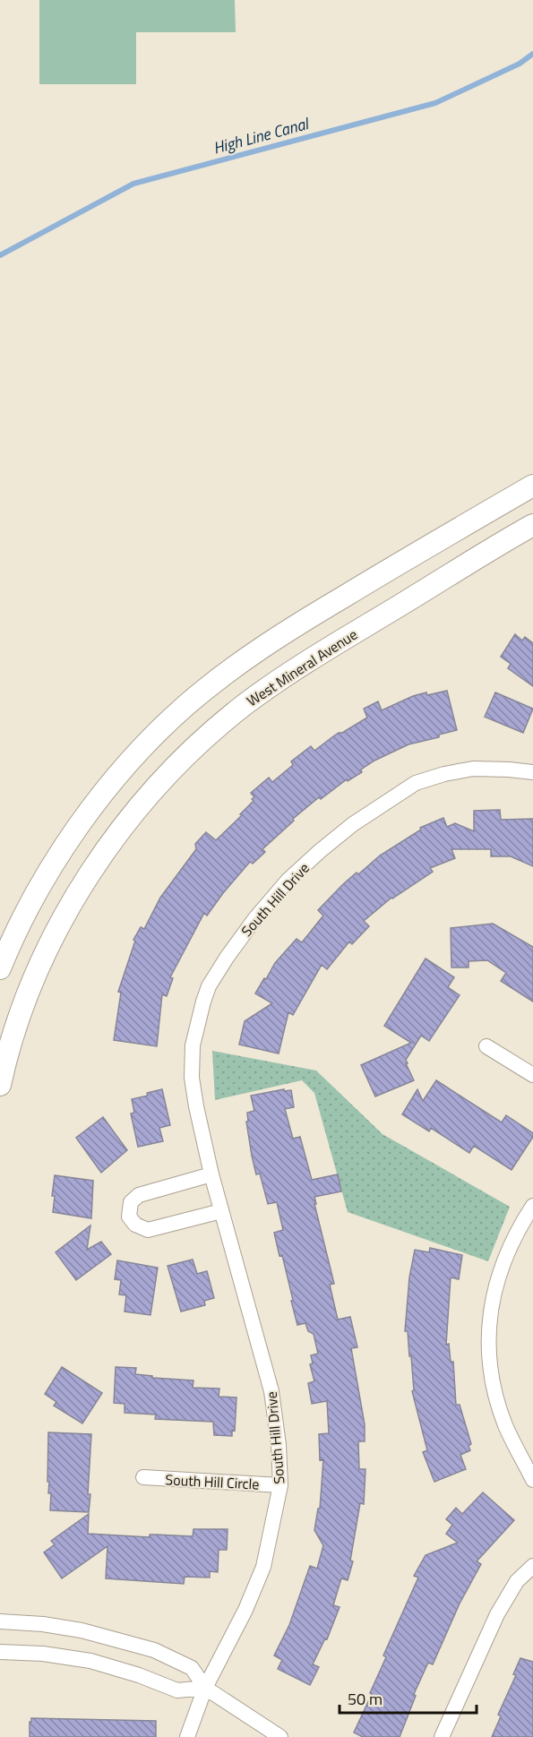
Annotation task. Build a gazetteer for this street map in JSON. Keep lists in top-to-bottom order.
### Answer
{
  "streets": {
    "main road": ["West Mineral Avenue"],
    "street": ["South Hill Drive", "South Hill Circle"]
  },
  "crossings": [
    ["South Hill Drive", "South Hill Circle"]
  ],
  "water": ["High Line Canal"],
  "scale_bar": "50 m"
}
